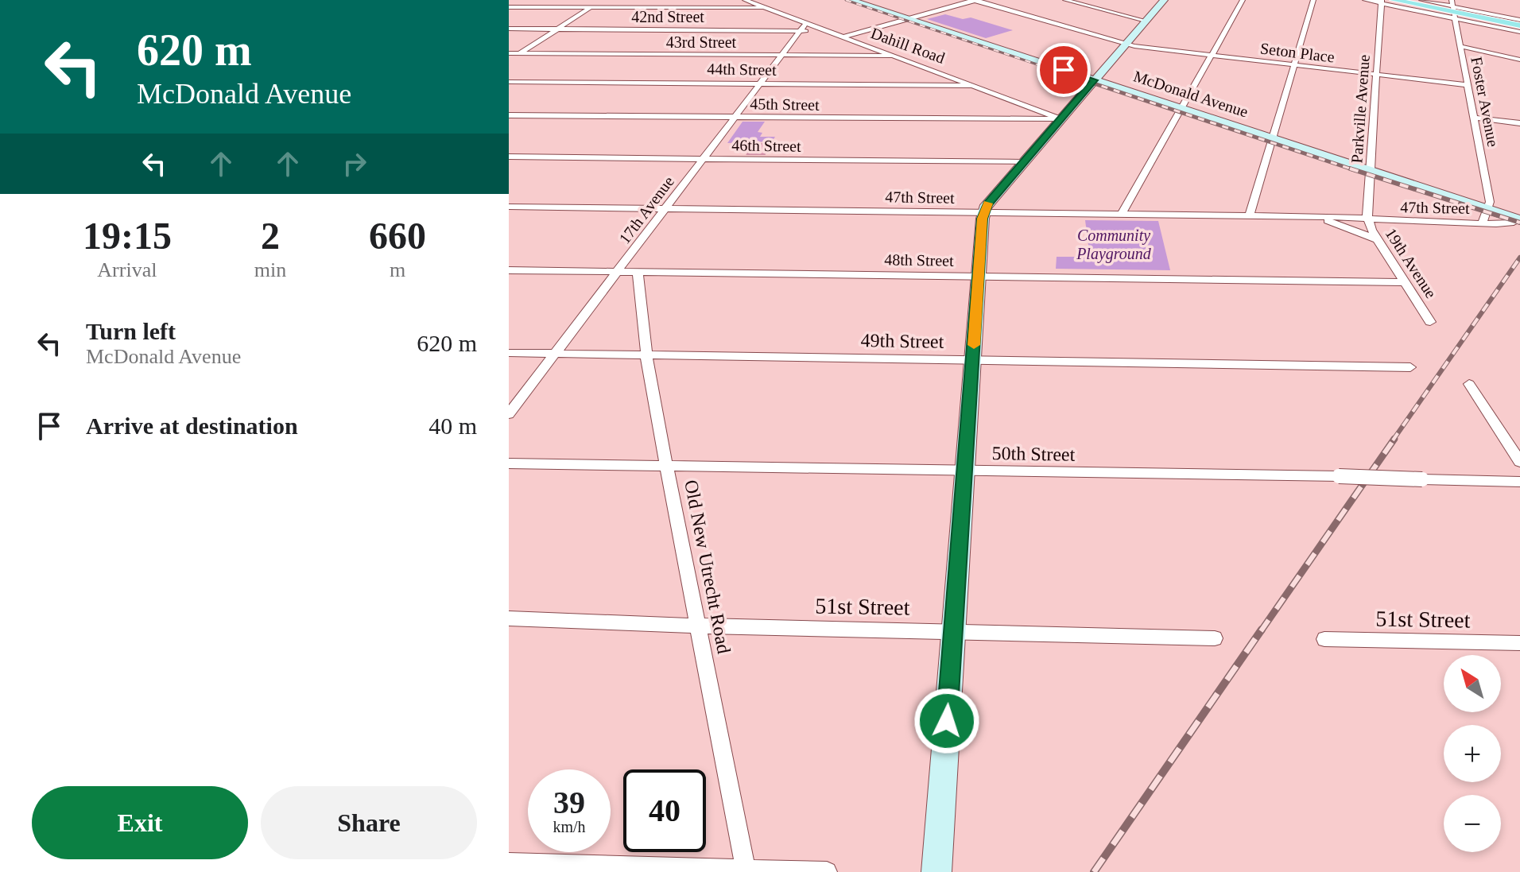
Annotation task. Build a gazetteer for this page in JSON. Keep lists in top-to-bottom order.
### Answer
{
  "streets": {
    "street": [
      "42nd Street",
      "43rd Street",
      "Dahill Road",
      "Seton Place",
      "44th Street",
      "McDonald Avenue",
      "Foster Avenue",
      "45th Street",
      "Parkville Avenue",
      "46th Street",
      "47th Street",
      "17th Avenue",
      "48th Street",
      "19th Avenue",
      "49th Street",
      "50th Street",
      "Old New Utrecht Road",
      "51st Street"
    ]
  },
  "crossings": [
    ["42nd Street", "Dahill Road"],
    ["42nd Street", "17th Avenue"],
    ["43rd Street", "Dahill Road"],
    ["43rd Street", "17th Avenue"],
    ["Dahill Road", "44th Street"],
    ["Dahill Road", "45th Street"],
    ["Dahill Road", "17th Avenue"],
    ["Seton Place", "Foster Avenue"],
    ["Seton Place", "Parkville Avenue"],
    ["44th Street", "17th Avenue"],
    ["McDonald Avenue", "Foster Avenue"],
    ["McDonald Avenue", "Parkville Avenue"],
    ["McDonald Avenue", "47th Street"],
    ["Foster Avenue", "47th Street"],
    ["45th Street", "17th Avenue"],
    ["Parkville Avenue", "47th Street"],
    ["Parkville Avenue", "19th Avenue"],
    ["46th Street", "17th Avenue"],
    ["47th Street", "17th Avenue"],
    ["47th Street", "19th Avenue"],
    ["17th Avenue", "48th Street"],
    ["17th Avenue", "49th Street"],
    ["48th Street", "19th Avenue"],
    ["48th Street", "Old New Utrecht Road"],
    ["49th Street", "Old New Utrecht Road"],
    ["50th Street", "Old New Utrecht Road"],
    ["Old New Utrecht Road", "51st Street"]
  ],
  "parks": ["Community Playground"],
  "north": "top left",
  "page": {
    "turn": ["620 m", "McDonald Avenue"],
    "eta": [
      "19:15",
      "Arrival",
      "2",
      "min",
      "660",
      "m"
    ],
    "list": [
      {
        "name": "Turn left",
        "note": "McDonald Avenue",
        "value": "620 m"
      },
      {
        "name": "Arrive at destination",
        "value": "40 m"
      }
    ],
    "map_buttons": ["+", "−"],
    "speed": "39 km/h",
    "limit": "40",
    "buttons": ["Exit", "Share"]
  }
}
